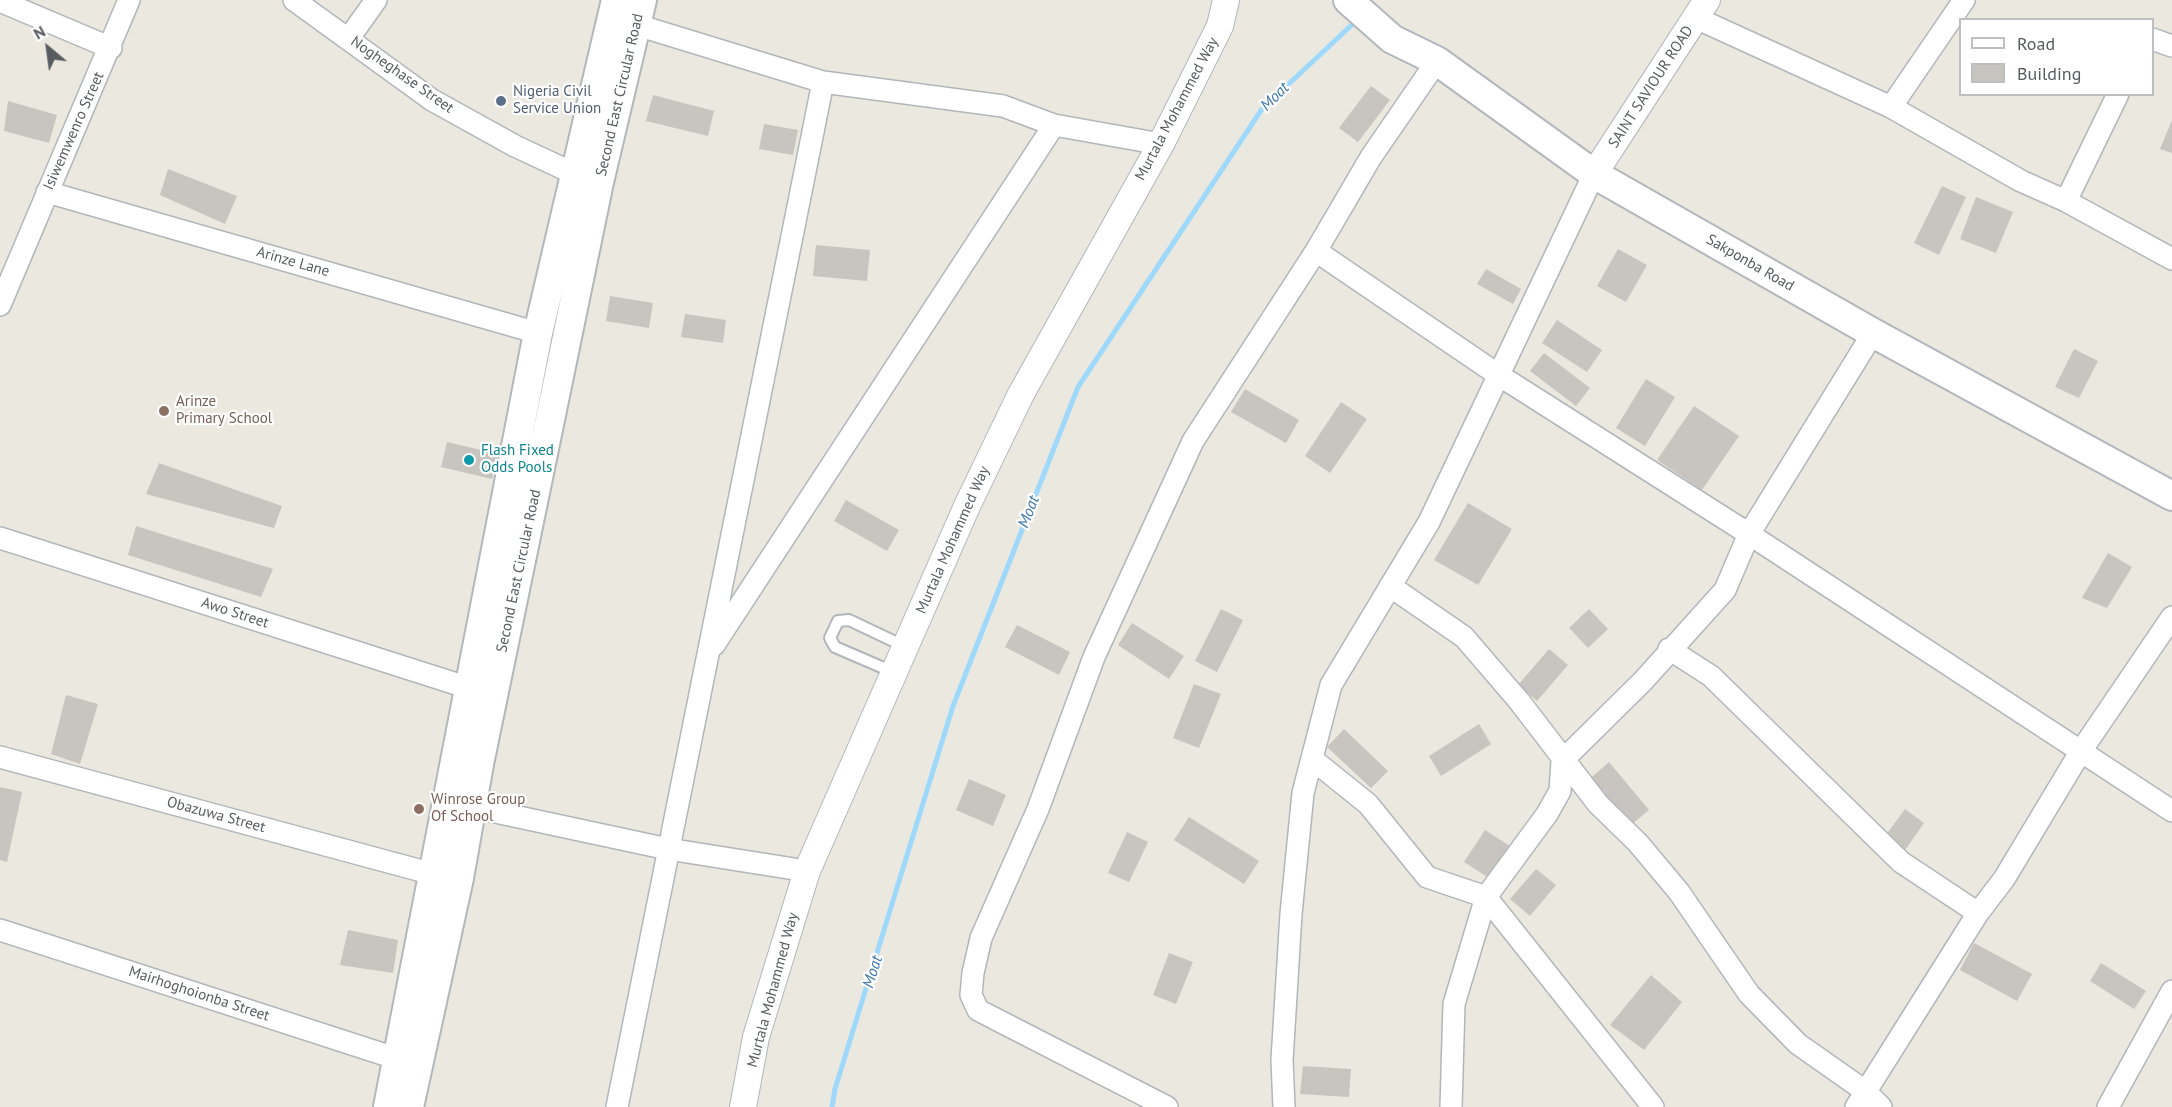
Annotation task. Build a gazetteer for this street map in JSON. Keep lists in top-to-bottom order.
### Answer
{
  "streets": {
    "main road": ["Second East Circular Road", "Sakponba Road"],
    "street": [
      "Nogheghase Street",
      "SAINT SAVIOUR ROAD",
      "Murtala Mohammed Way",
      "Isiwemwenro Street",
      "Arinze Lane",
      "Awo Street",
      "Obazuwa Street",
      "Mairhoghoionba Street"
    ]
  },
  "crossings": [
    ["Nogheghase Street", "Second East Circular Road"],
    ["SAINT SAVIOUR ROAD", "Sakponba Road"],
    ["Second East Circular Road", "Arinze Lane"],
    ["Second East Circular Road", "Awo Street"],
    ["Second East Circular Road", "Obazuwa Street"],
    ["Second East Circular Road", "Mairhoghoionba Street"],
    ["Isiwemwenro Street", "Arinze Lane"]
  ],
  "water": ["Moat"],
  "places": [
    "Nigeria Civil Service Union",
    "Arinze Primary School",
    "Flash Fixed Odds Pools",
    "Winrose Group Of School"
  ],
  "legend": ["Road", "Building"],
  "north": "top left"
}
